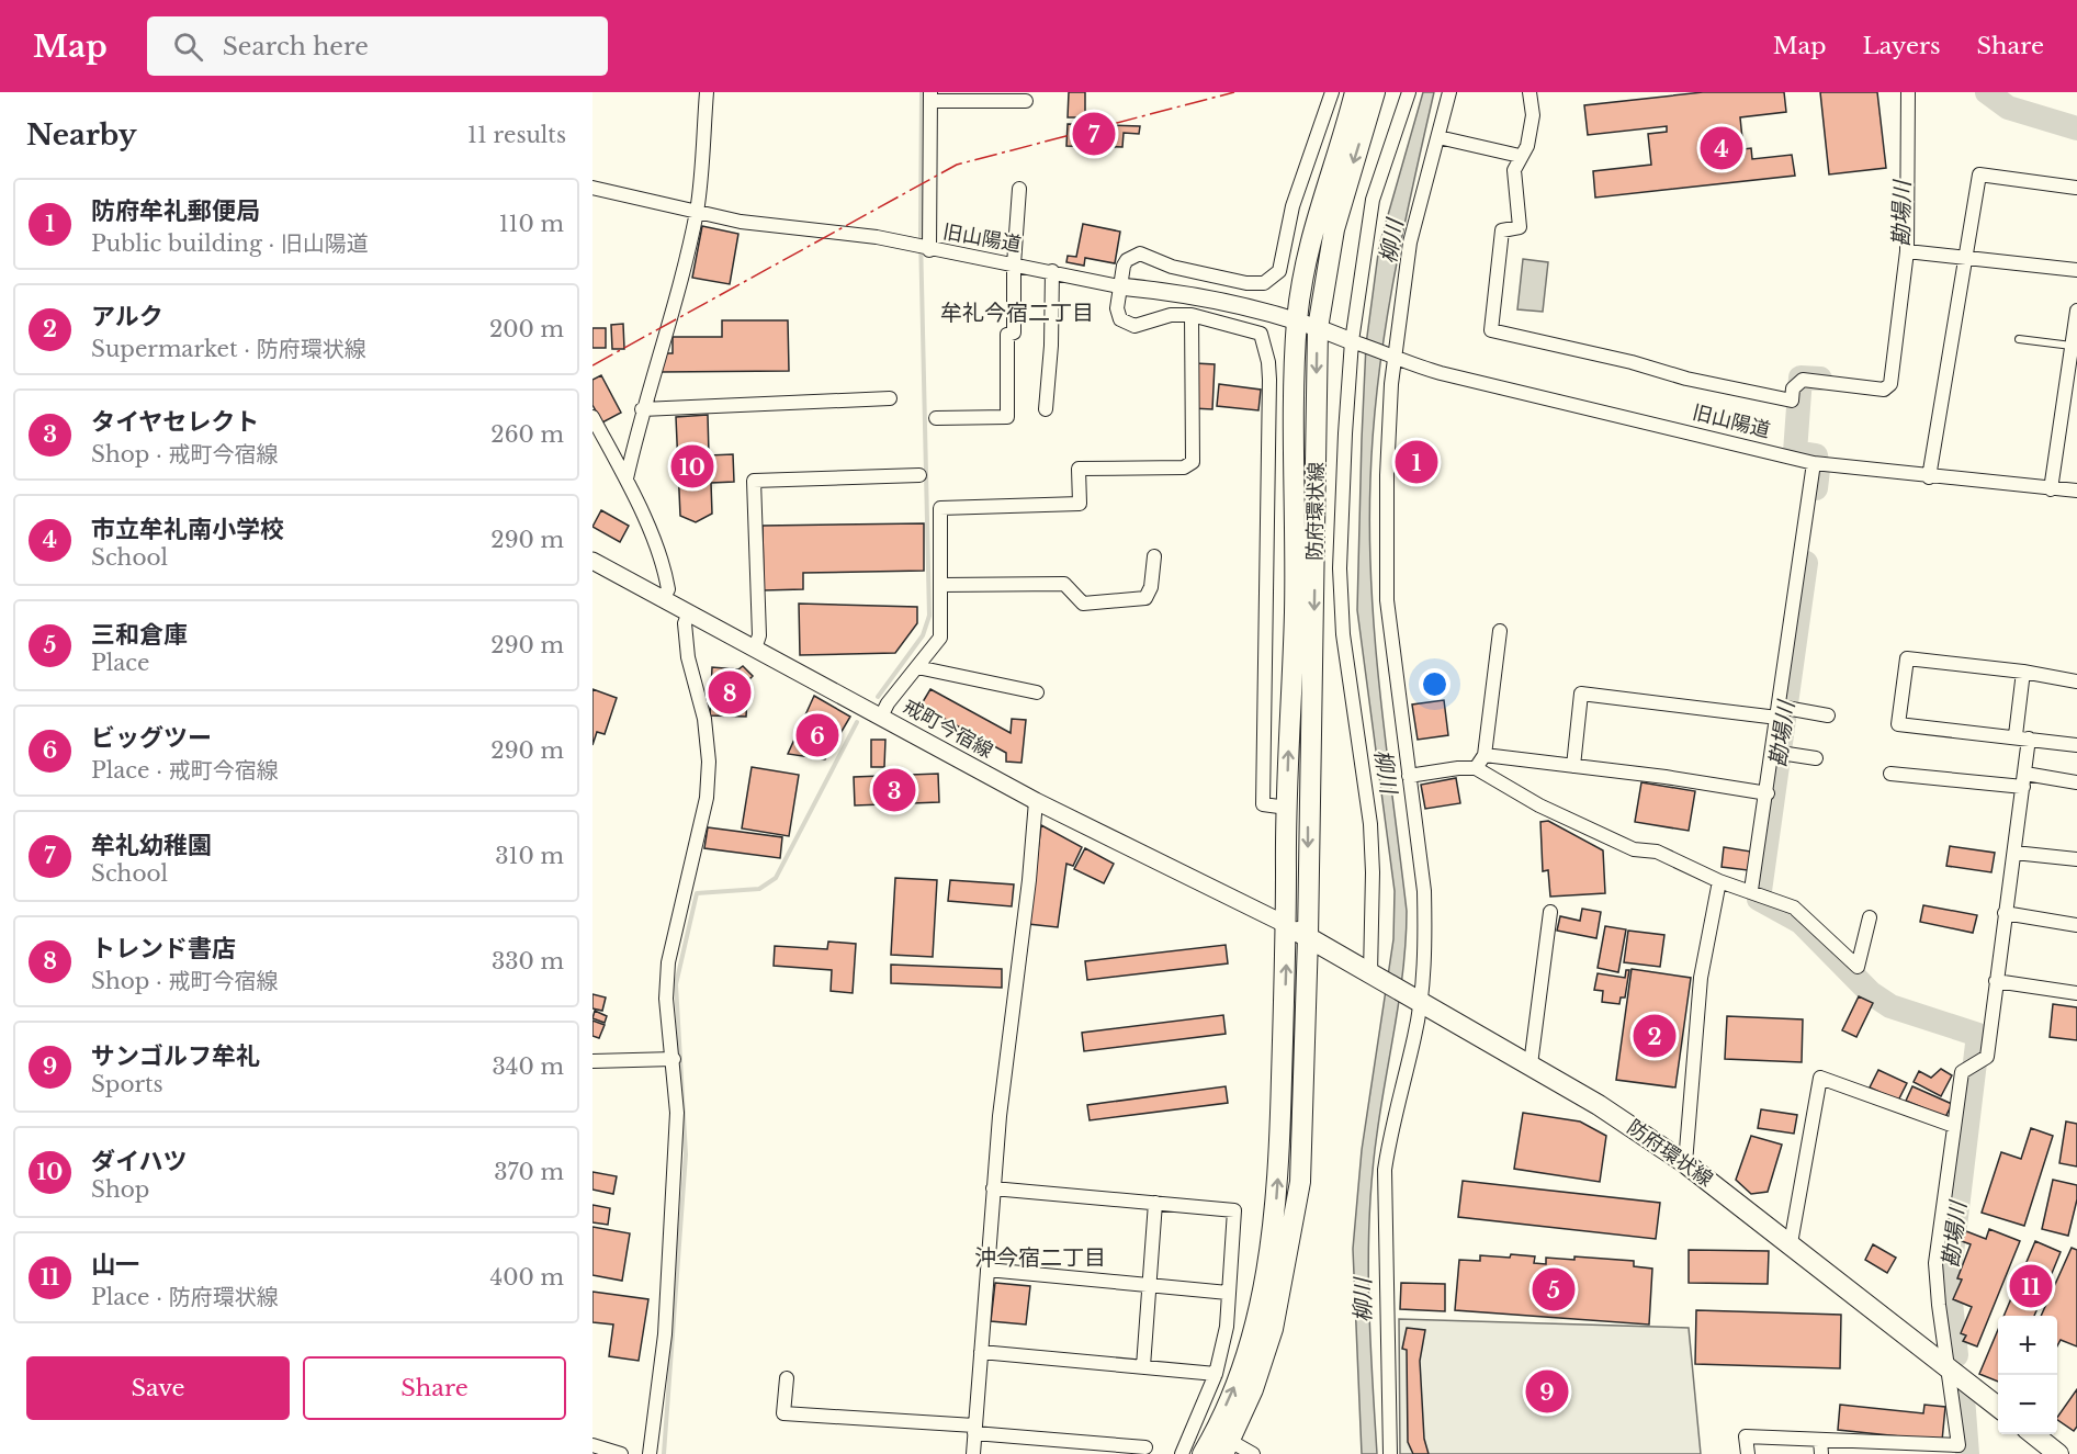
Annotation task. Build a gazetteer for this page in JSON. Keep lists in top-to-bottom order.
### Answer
{
  "streets": {
    "main road": ["防府環状線"],
    "street": ["旧山陽道", "戒町今宿線"]
  },
  "crossings": [
    ["旧山陽道", "防府環状線"],
    ["防府環状線", "戒町今宿線"]
  ],
  "districts": ["牟礼今宿二丁目", "沖今宿二丁目"],
  "water": ["勘場川", "柳川"],
  "page": {
    "header": "Map",
    "search": "Search here",
    "nav": ["Map", "Layers", "Share"],
    "heading": ["Nearby", "11 results"],
    "pins": [
      "7",
      "4",
      "1",
      "10",
      "8",
      "6",
      "3",
      "2",
      "11",
      "5",
      "9"
    ],
    "list": [
      {
        "mark": "1",
        "name": "防府牟礼郵便局",
        "note": "Public building · 旧山陽道",
        "value": "110 m"
      },
      {
        "mark": "2",
        "name": "アルク",
        "note": "Supermarket · 防府環状線",
        "value": "200 m"
      },
      {
        "mark": "3",
        "name": "タイヤセレクト",
        "note": "Shop · 戒町今宿線",
        "value": "260 m"
      },
      {
        "mark": "4",
        "name": "市立牟礼南小学校",
        "note": "School",
        "value": "290 m"
      },
      {
        "mark": "5",
        "name": "三和倉庫",
        "note": "Place",
        "value": "290 m"
      },
      {
        "mark": "6",
        "name": "ビッグツー",
        "note": "Place · 戒町今宿線",
        "value": "290 m"
      },
      {
        "mark": "7",
        "name": "牟礼幼稚園",
        "note": "School",
        "value": "310 m"
      },
      {
        "mark": "8",
        "name": "トレンド書店",
        "note": "Shop · 戒町今宿線",
        "value": "330 m"
      },
      {
        "mark": "9",
        "name": "サンゴルフ牟礼",
        "note": "Sports",
        "value": "340 m"
      },
      {
        "mark": "10",
        "name": "ダイハツ",
        "note": "Shop",
        "value": "370 m"
      },
      {
        "mark": "11",
        "name": "山一",
        "note": "Place · 防府環状線",
        "value": "400 m"
      }
    ],
    "map_buttons": ["+", "−"],
    "buttons": ["Save", "Share"]
  }
}
